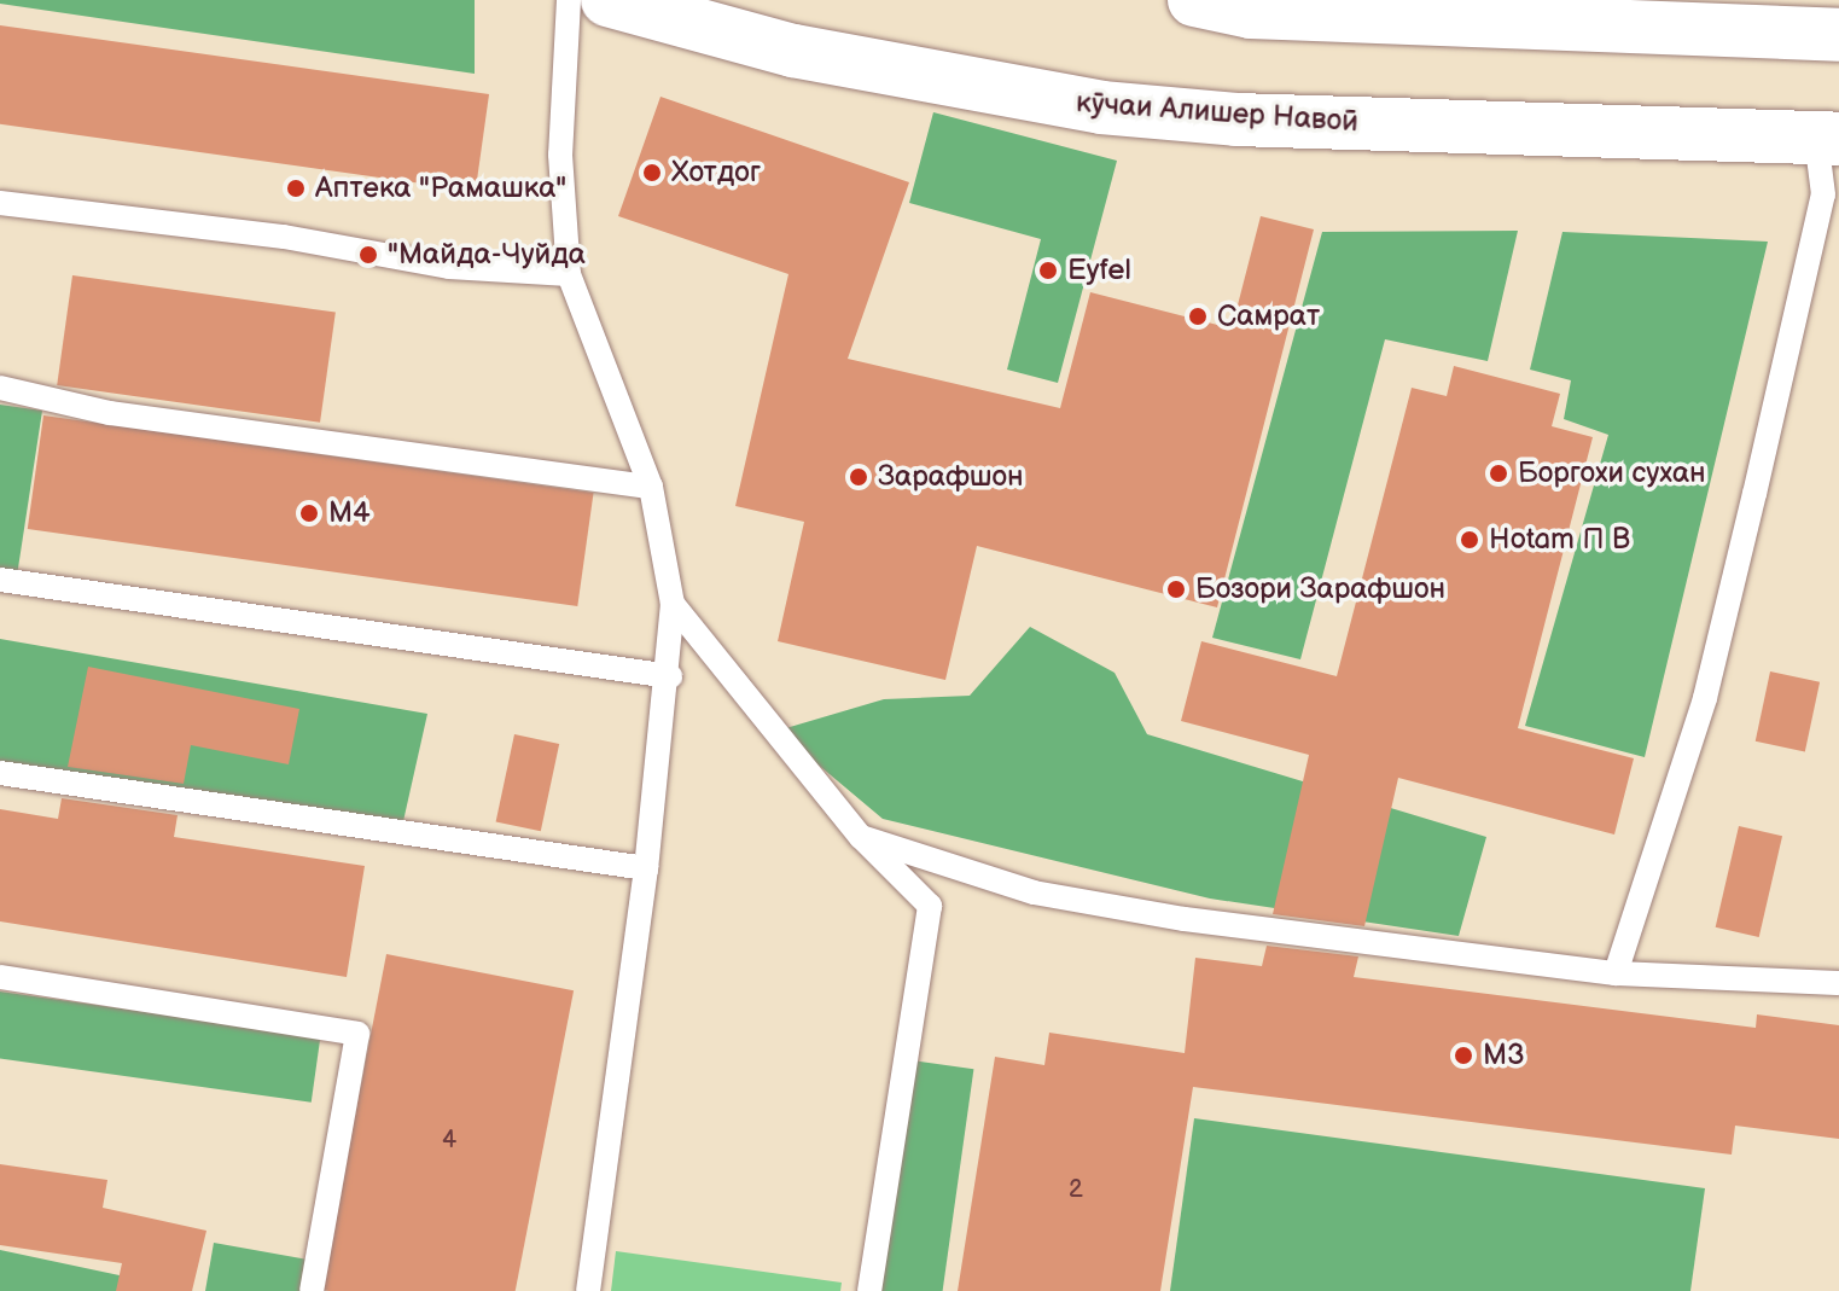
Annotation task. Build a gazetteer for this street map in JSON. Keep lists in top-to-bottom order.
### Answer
{
  "streets": {
    "street": ["кӯчаи Алишер Навоӣ"]
  },
  "places": [
    "Хотдог",
    "Аптека \"Рамашка\"",
    "\"Майда-Чуйда",
    "Eyfel",
    "Самрат",
    "Боргохи сухан",
    "Зарафшон",
    "М4",
    "Hotam П В",
    "Бозори Зарафшон",
    "М3"
  ],
  "house_numbers": ["4", "2"]
}
